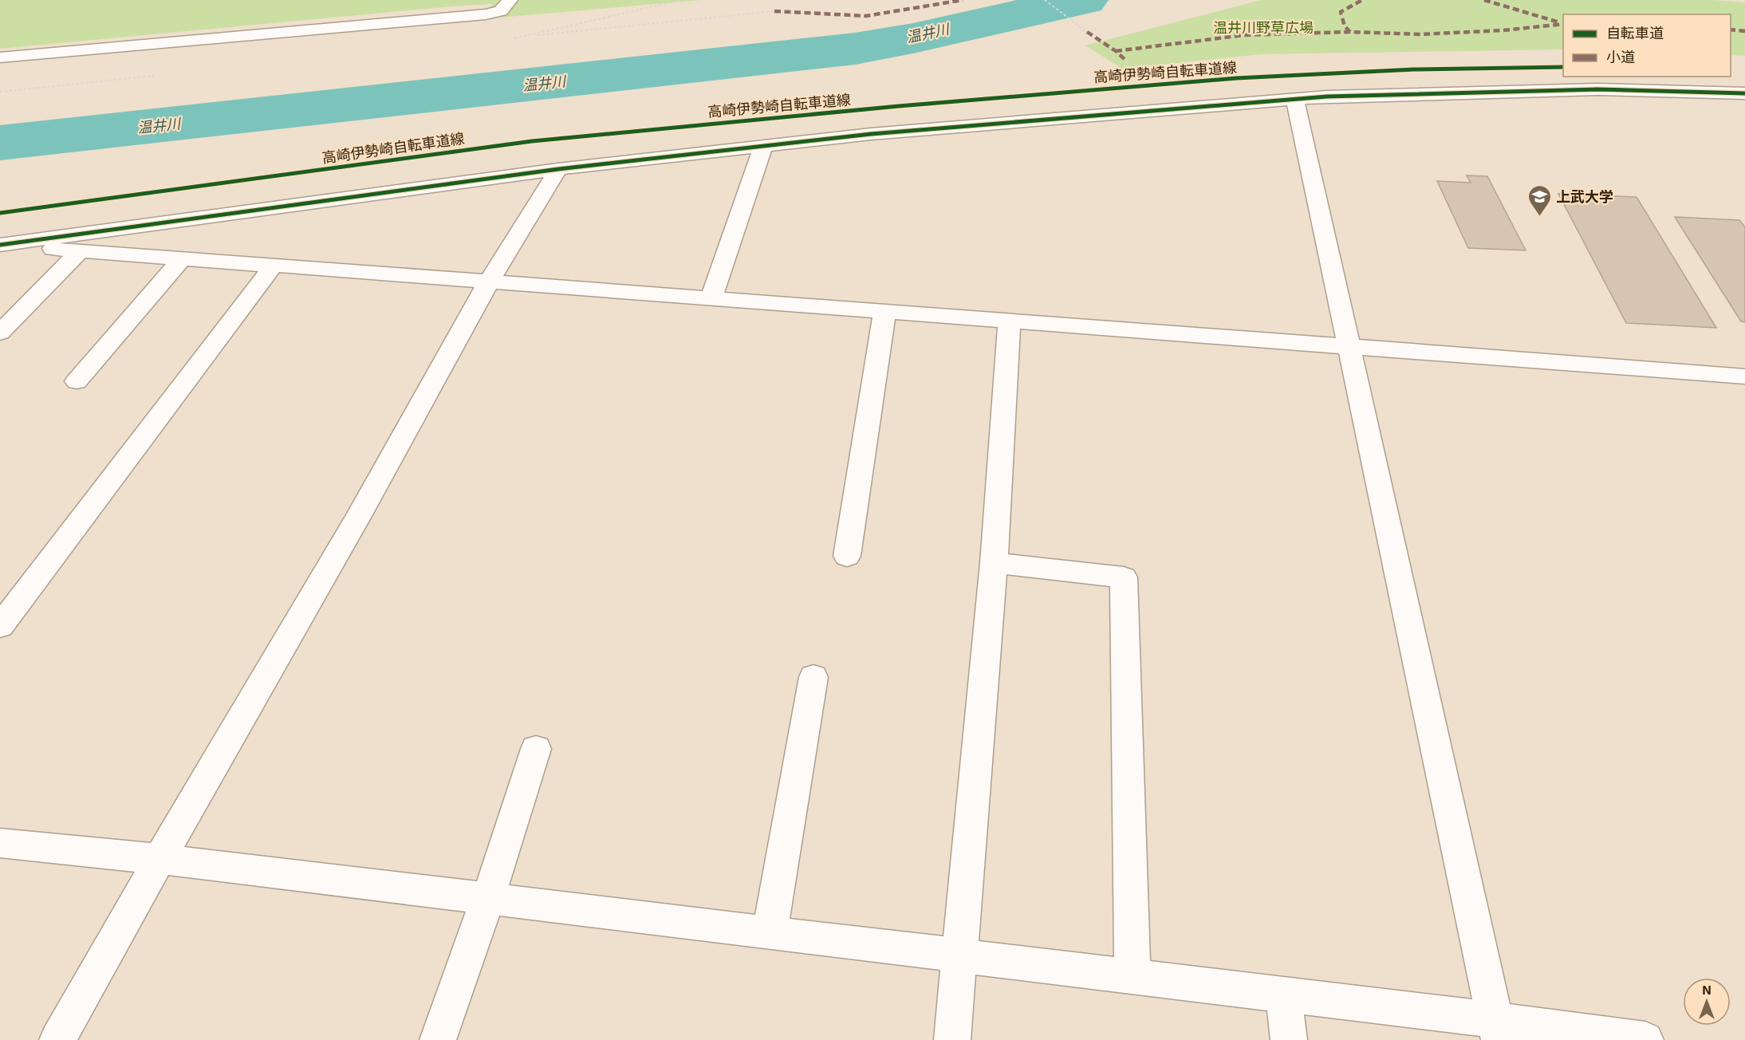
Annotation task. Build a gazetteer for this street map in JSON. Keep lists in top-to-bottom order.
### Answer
{
  "streets": {
    "cycle path": ["高崎伊勢崎自転車道線"]
  },
  "water": ["温井川"],
  "parks": ["温井川野草広場"],
  "places": {
    "school or university": ["上武大学"]
  },
  "legend": ["自転車道", "小道"],
  "north": "top"
}
